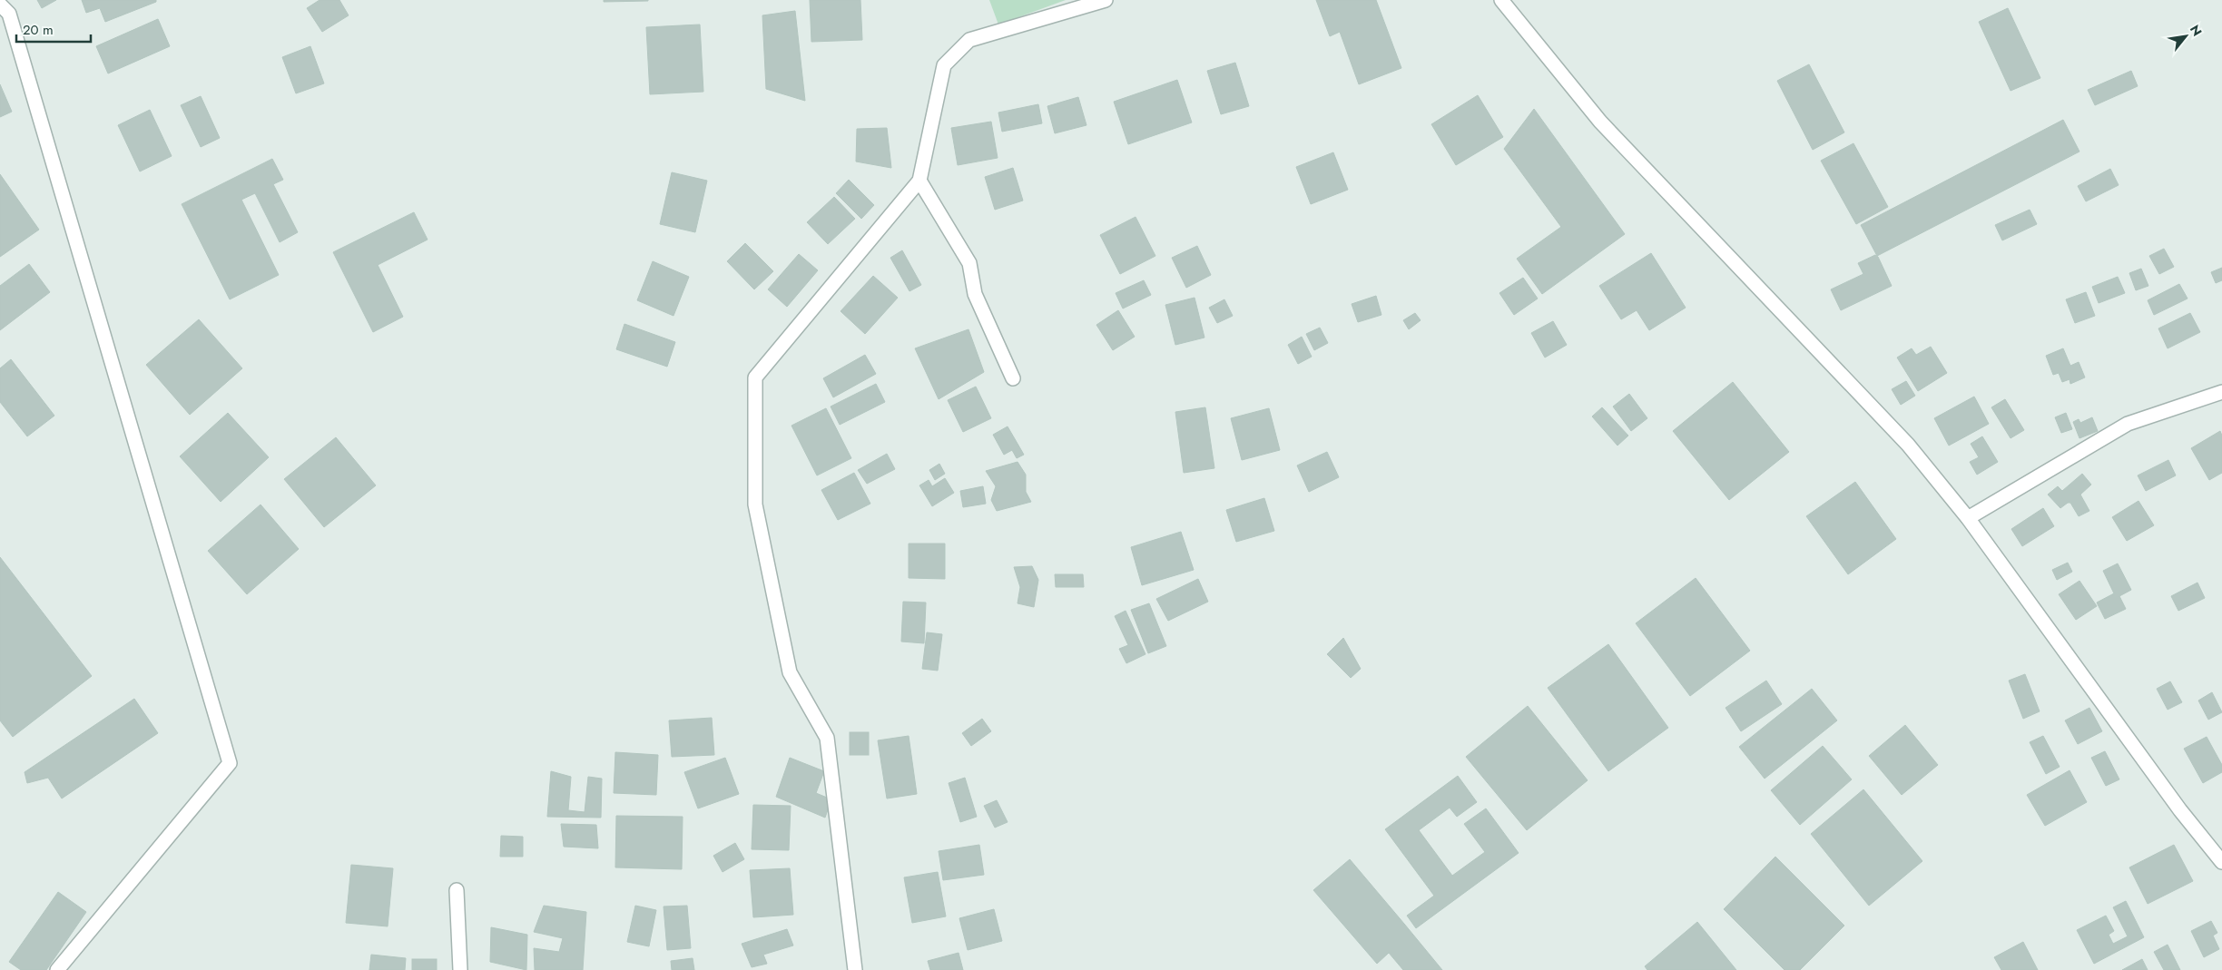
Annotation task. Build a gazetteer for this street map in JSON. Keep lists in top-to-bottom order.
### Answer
{
  "scale_bar": "20 m",
  "north": "top right"
}
